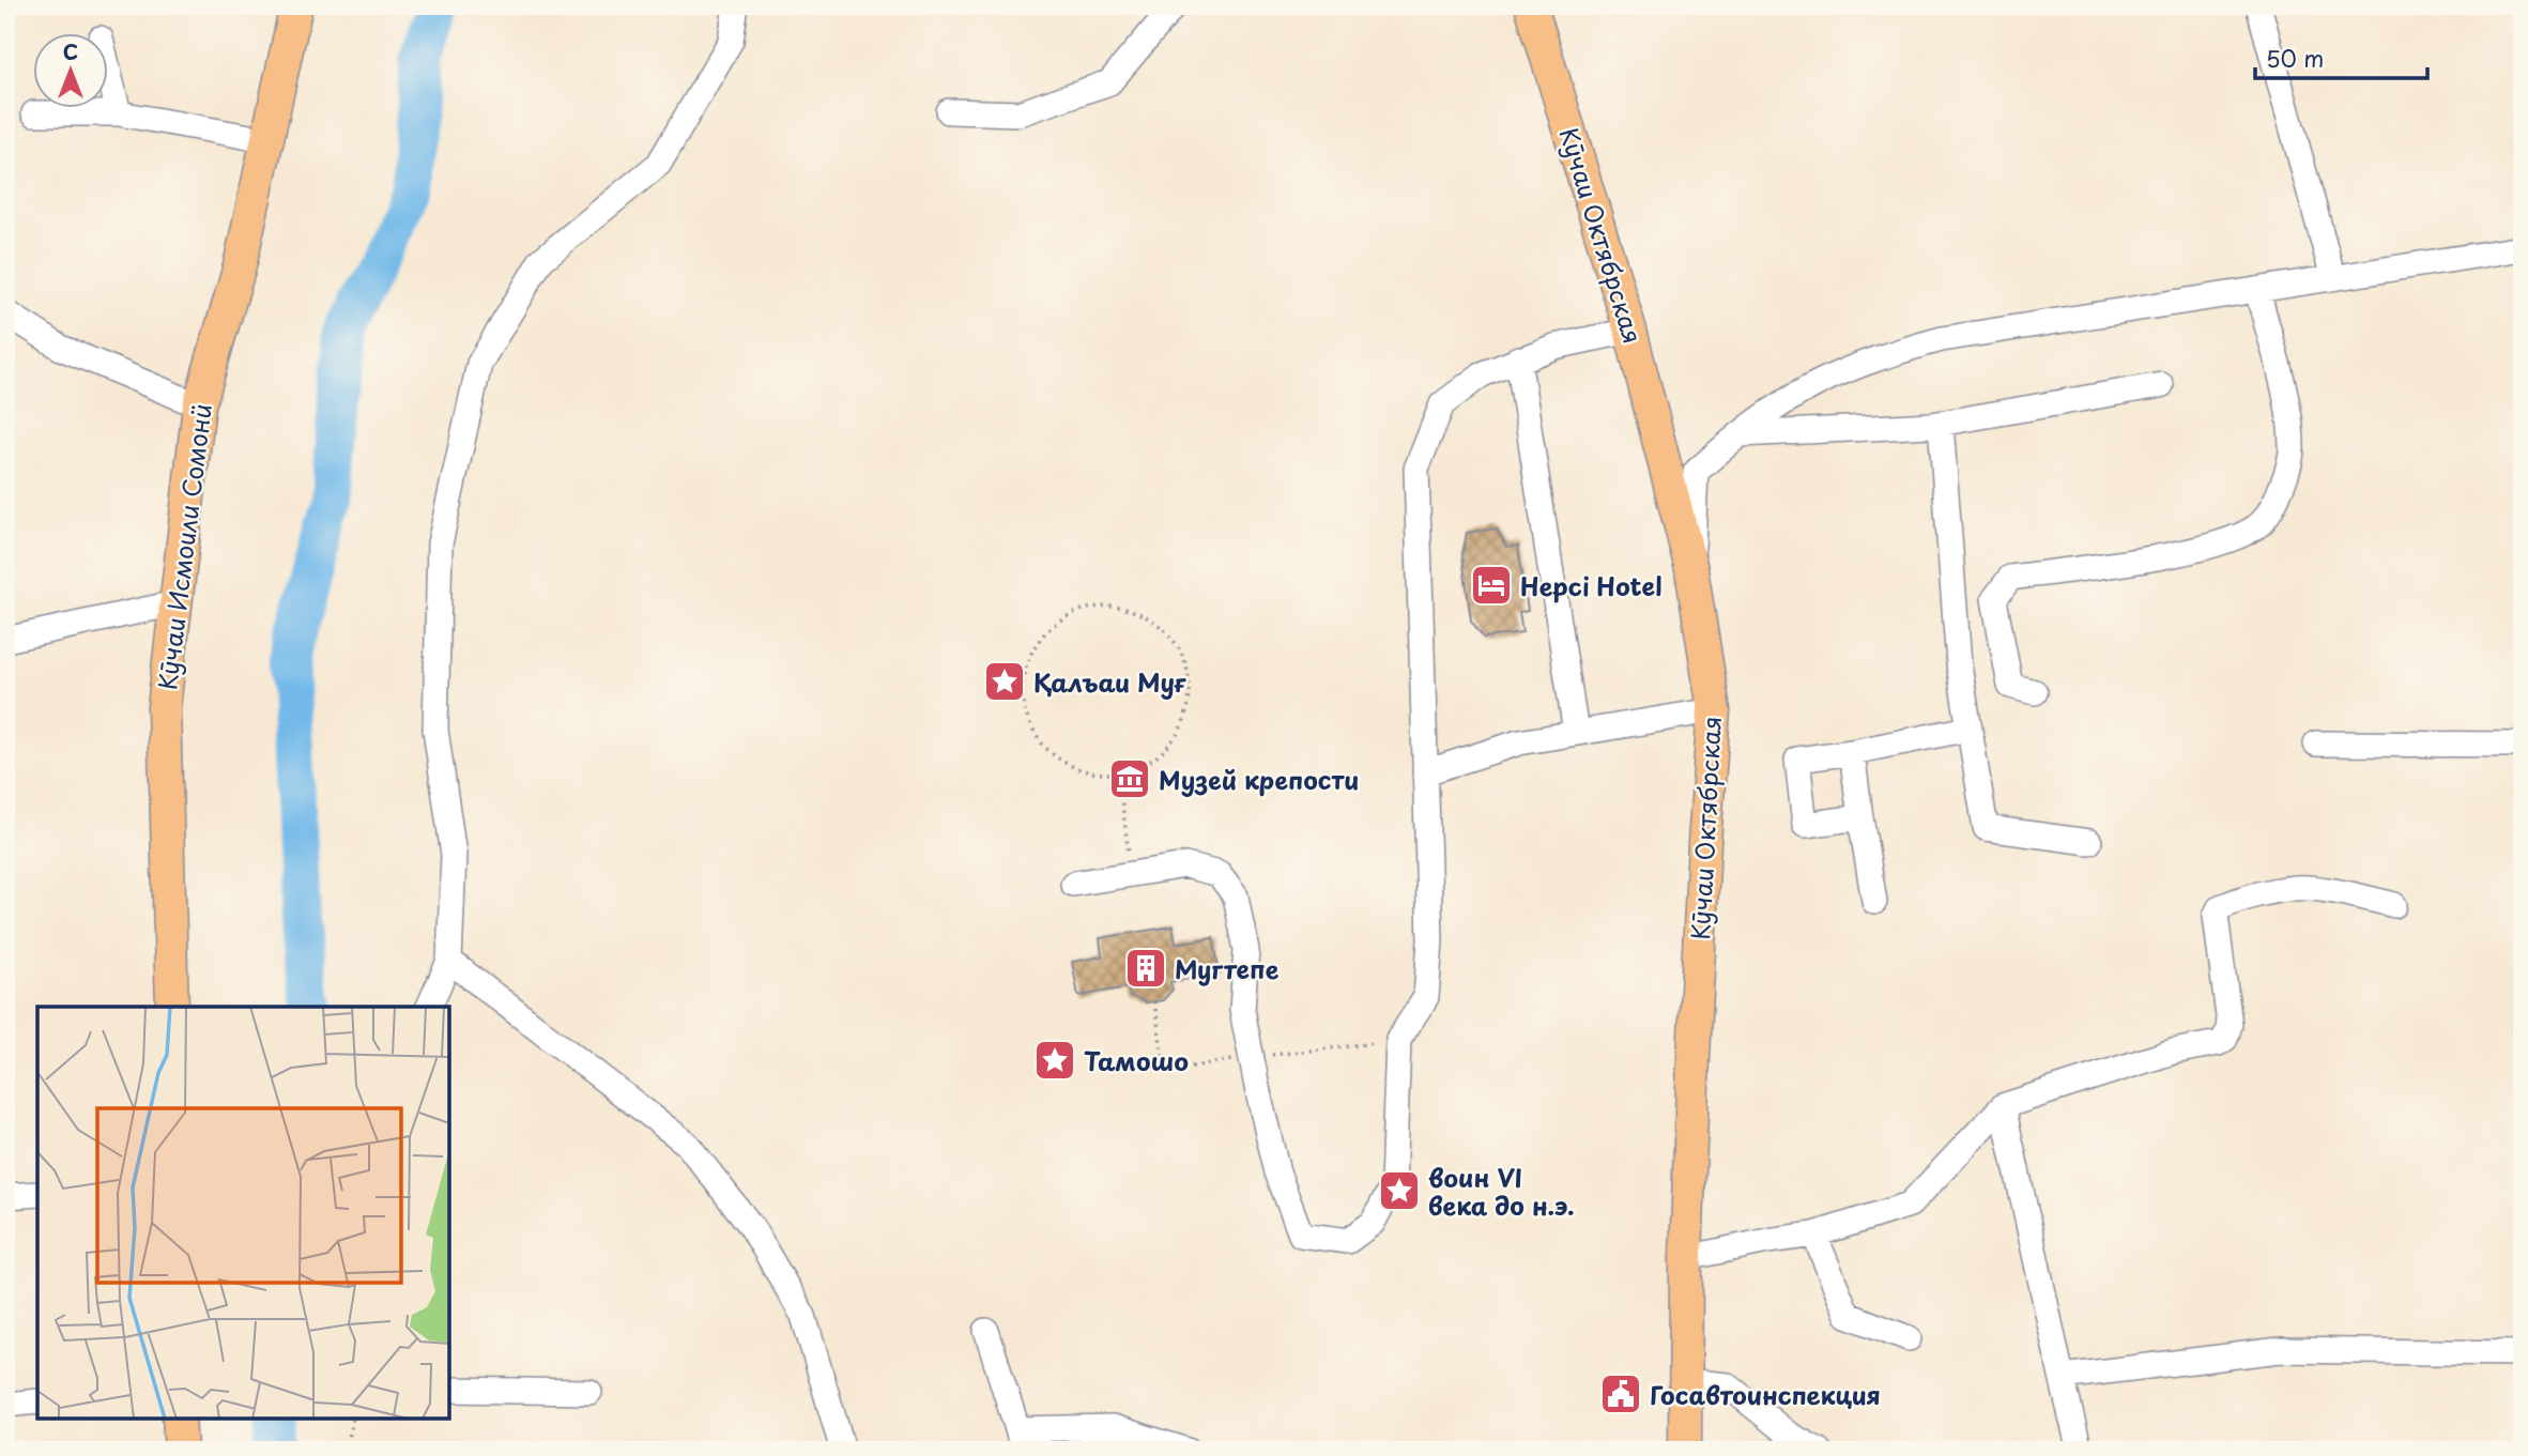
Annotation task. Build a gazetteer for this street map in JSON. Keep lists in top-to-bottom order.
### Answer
{
  "streets": {
    "main road": ["Кӯчаи Октябрская", "Кӯчаи Исмоили Сомонӣ"]
  },
  "places": {
    "hotel": ["Hepci Hotel"],
    "place": ["Қалъаи Муғ", "Тамошо", "воин VI века до н.э."],
    "museum": ["Музей крепости"],
    "building": ["Мугтепе"],
    "public building": ["Госавтоинспекция"]
  },
  "scale_bar": "50 m",
  "north": "top"
}
